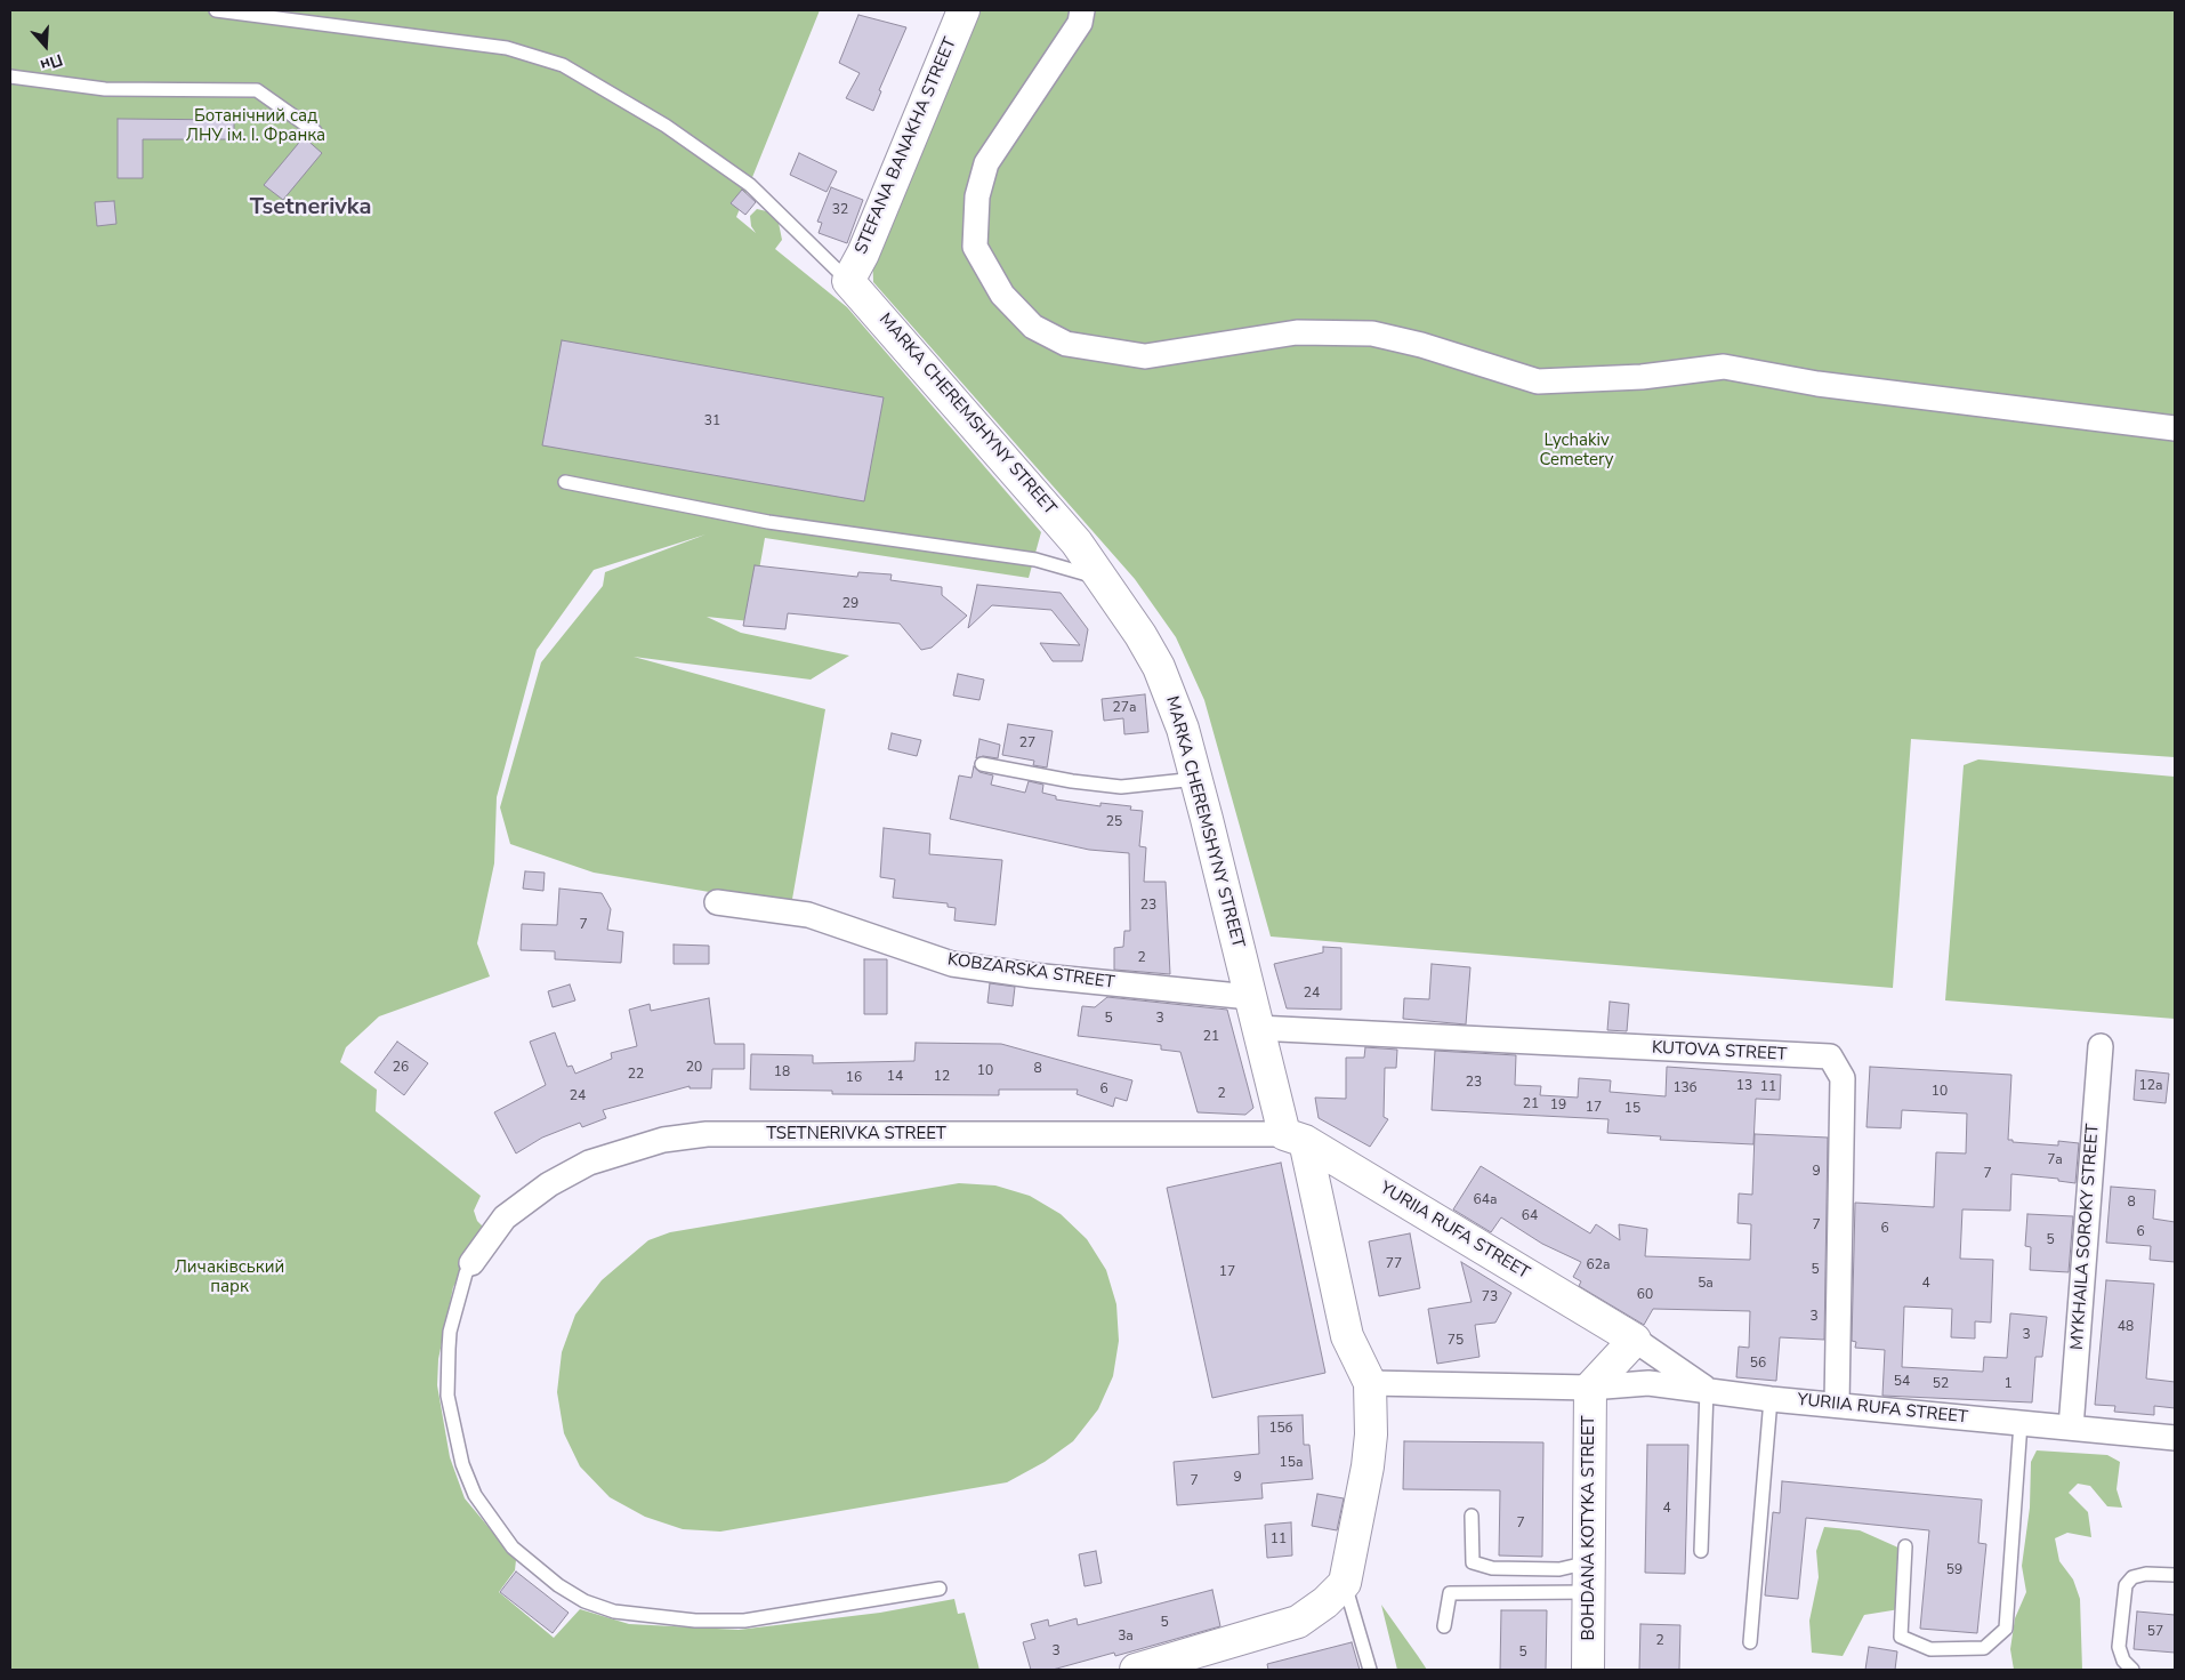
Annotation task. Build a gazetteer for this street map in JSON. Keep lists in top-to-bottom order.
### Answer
{
  "streets": {
    "street": [
      "STEFANA BANAKHA STREET",
      "MARKA CHEREMSHYNY STREET",
      "KOBZARSKA STREET",
      "KUTOVA STREET",
      "TSETNERIVKA STREET",
      "YURIIA RUFA STREET",
      "MYKHAILA SOROKY STREET",
      "BOHDANA KOTYKA STREET"
    ]
  },
  "crossings": [
    ["STEFANA BANAKHA STREET", "MARKA CHEREMSHYNY STREET"],
    ["MARKA CHEREMSHYNY STREET", "KOBZARSKA STREET"],
    ["MARKA CHEREMSHYNY STREET", "KUTOVA STREET"],
    ["MARKA CHEREMSHYNY STREET", "TSETNERIVKA STREET"],
    ["MARKA CHEREMSHYNY STREET", "YURIIA RUFA STREET"],
    ["KUTOVA STREET", "YURIIA RUFA STREET"],
    ["TSETNERIVKA STREET", "YURIIA RUFA STREET"],
    ["YURIIA RUFA STREET", "MYKHAILA SOROKY STREET"],
    ["YURIIA RUFA STREET", "BOHDANA KOTYKA STREET"]
  ],
  "districts": ["Tsetnerivka"],
  "parks": ["Ботанічний сад ЛНУ ім. І. Франка", "Lychakiv Cemetery", "Личаківський парк"],
  "house_numbers": [
    "32",
    "31",
    "29",
    "27а",
    "27",
    "25",
    "23",
    "7",
    "2",
    "24",
    "5",
    "3",
    "21",
    "26",
    "20",
    "8",
    "10",
    "18",
    "22",
    "14",
    "12",
    "16",
    "23",
    "13",
    "12а",
    "11",
    "13б",
    "6",
    "10",
    "2",
    "24",
    "21",
    "19",
    "17",
    "15",
    "7а",
    "9",
    "7",
    "64а",
    "8",
    "64",
    "7",
    "6",
    "6",
    "5",
    "77",
    "62а",
    "5",
    "17",
    "5а",
    "4",
    "60",
    "73",
    "3",
    "48",
    "3",
    "75",
    "56",
    "54",
    "52",
    "1",
    "15б",
    "15а",
    "9",
    "7",
    "4",
    "7",
    "11",
    "59",
    "5",
    "57",
    "3а",
    "2",
    "3",
    "5"
  ],
  "north": "bottom"
}
